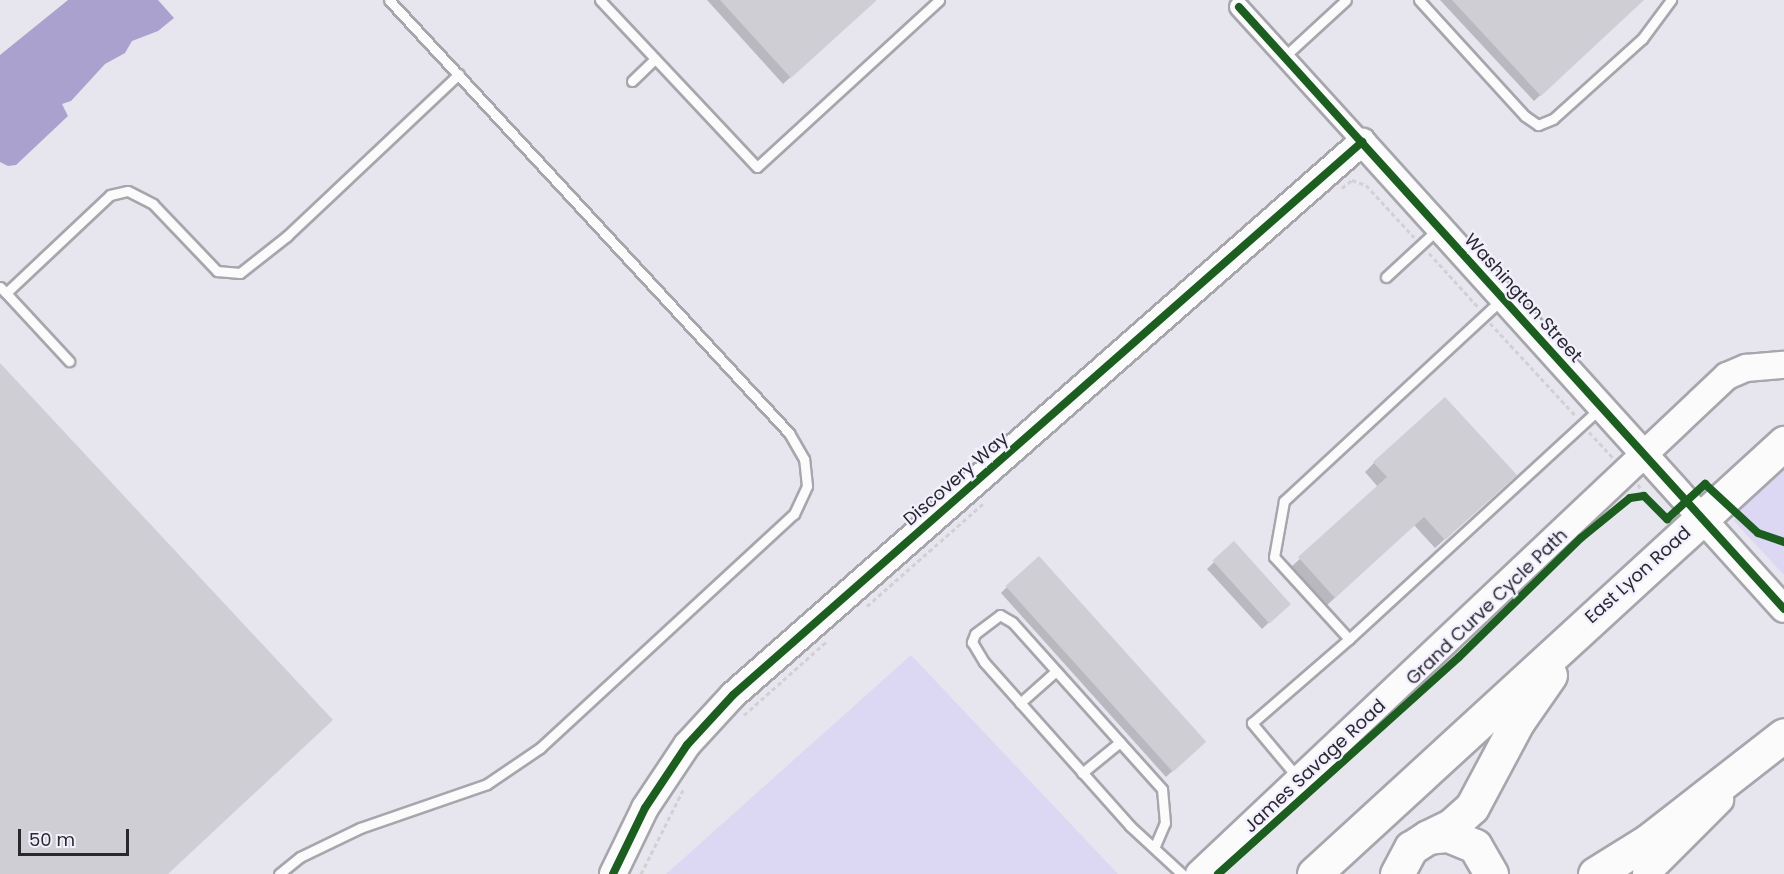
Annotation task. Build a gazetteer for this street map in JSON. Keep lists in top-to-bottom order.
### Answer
{
  "streets": {
    "highway": ["East Lyon Road"],
    "street": ["Washington Street", "Discovery Way", "James Savage Road"],
    "cycle path": ["Grand Curve Cycle Path"]
  },
  "crossings": [
    ["Washington Street", "Discovery Way"],
    ["Washington Street", "East Lyon Road"],
    ["Washington Street", "James Savage Road"]
  ],
  "scale_bar": "50 m"
}
